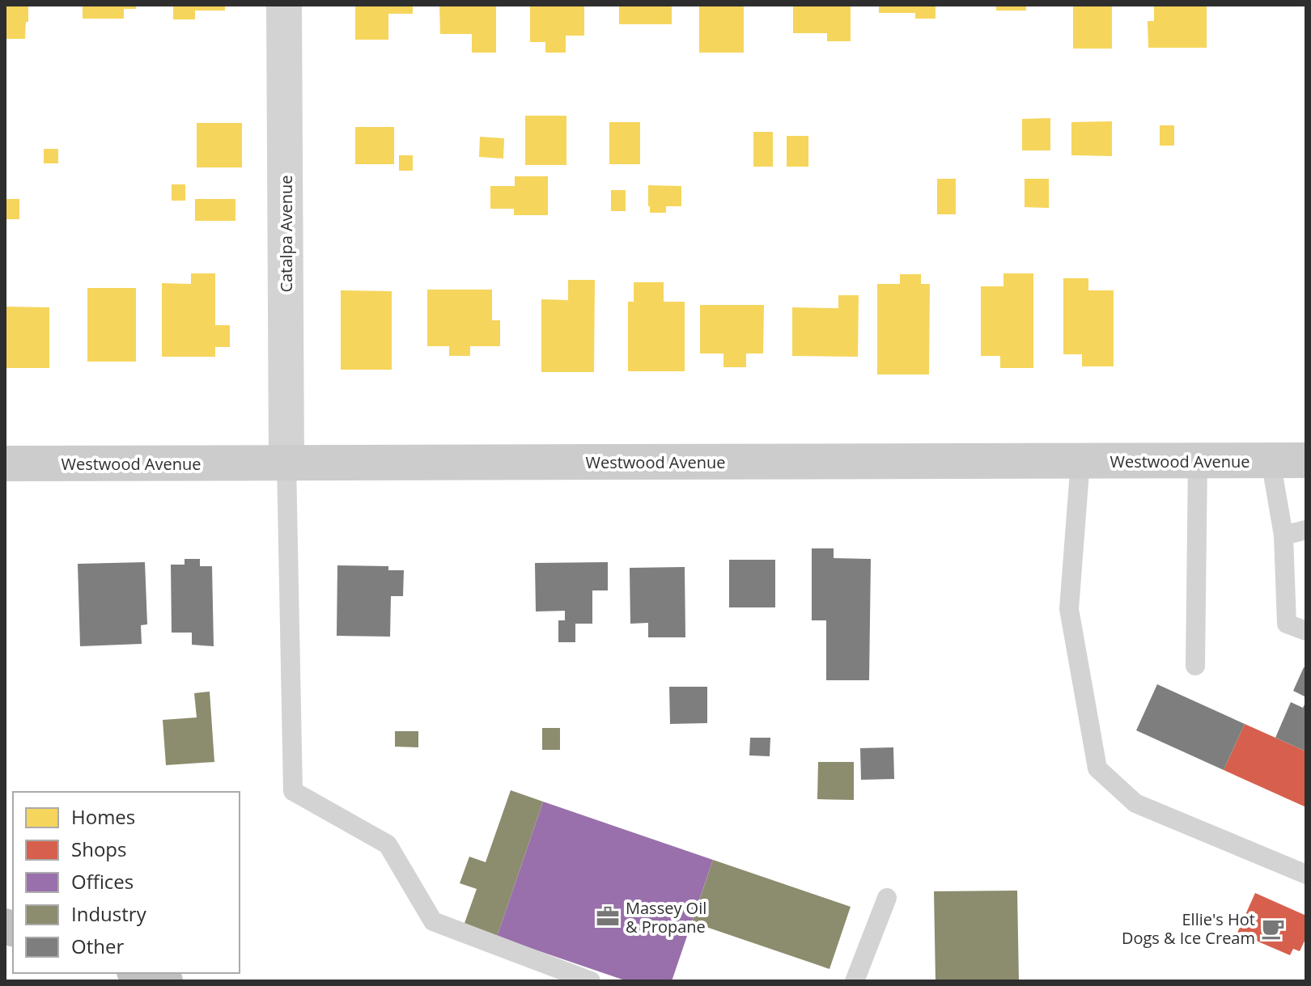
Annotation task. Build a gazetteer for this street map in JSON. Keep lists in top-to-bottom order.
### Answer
{
  "streets": {
    "main road": ["Westwood Avenue"],
    "street": ["Catalpa Avenue"]
  },
  "crossings": [
    ["Catalpa Avenue", "Westwood Avenue"]
  ],
  "places": {
    "office": ["Massey Oil & Propane"],
    "cafe": ["Ellie's Hot Dogs & Ice Cream"]
  },
  "legend": [
    "Homes",
    "Shops",
    "Offices",
    "Industry",
    "Other"
  ]
}
